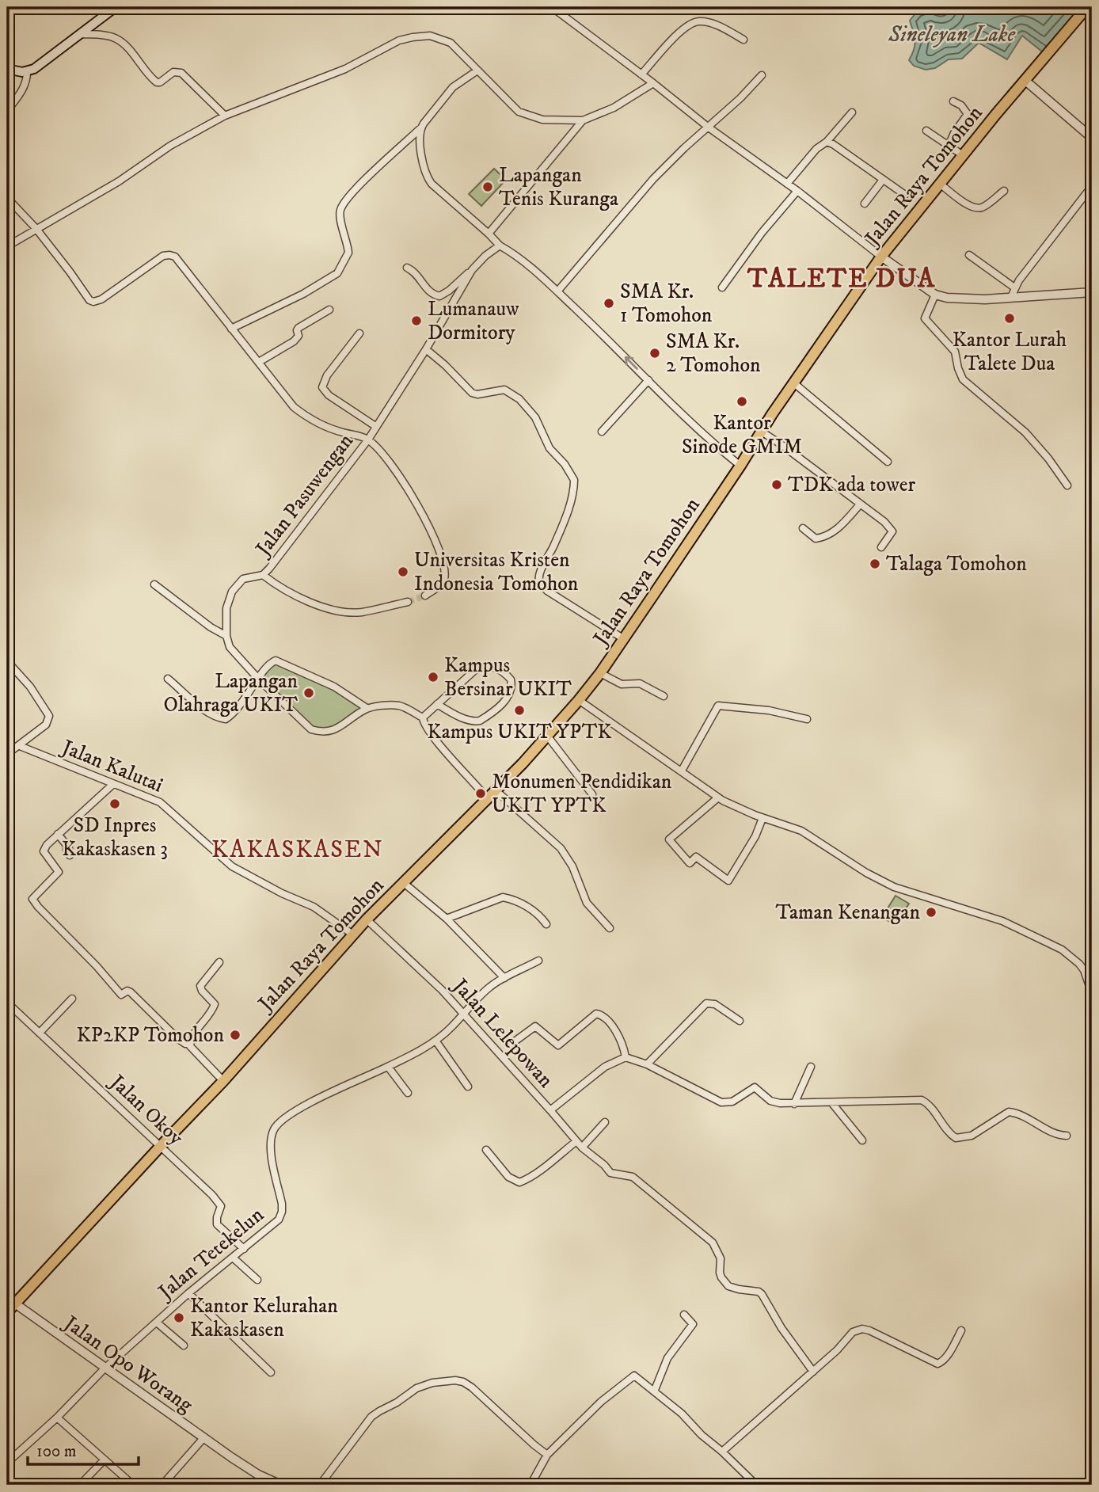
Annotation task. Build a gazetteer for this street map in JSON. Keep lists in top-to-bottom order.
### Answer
{
  "streets": {
    "highway": ["Jalan Raya Tomohon"],
    "street": [
      "Jalan Pasuwengan",
      "Jalan Kalutai",
      "Jalan Lelepowan",
      "Jalan Okoy",
      "Jalan Tetekelun",
      "Jalan Opo Worang"
    ]
  },
  "crossings": [
    ["Jalan Raya Tomohon", "Jalan Kalutai"],
    ["Jalan Raya Tomohon", "Jalan Lelepowan"],
    ["Jalan Raya Tomohon", "Jalan Okoy"],
    ["Jalan Raya Tomohon", "Jalan Opo Worang"],
    ["Jalan Lelepowan", "Jalan Tetekelun"],
    ["Jalan Okoy", "Jalan Tetekelun"],
    ["Jalan Tetekelun", "Jalan Opo Worang"]
  ],
  "districts": ["TALETE DUA", "KAKASKASEN"],
  "water": ["Sineleyan Lake"],
  "places": [
    "Lapangan Tenis Kuranga",
    "SMA Kr. 1 Tomohon",
    "Kantor Lurah Talete Dua",
    "Lumanauw Dormitory",
    "SMA Kr. 2 Tomohon",
    "Kantor Sinode GMIM",
    "TDK ada tower",
    "Talaga Tomohon",
    "Universitas Kristen Indonesia Tomohon",
    "Kampus Bersinar UKIT",
    "Lapangan Olahraga UKIT",
    "Kampus UKIT YPTK",
    "Monumen Pendidikan UKIT YPTK",
    "SD Inpres Kakaskasen 3",
    "Taman Kenangan",
    "KP2KP Tomohon",
    "Kantor Kelurahan Kakaskasen"
  ],
  "scale_bar": "100 m"
}
